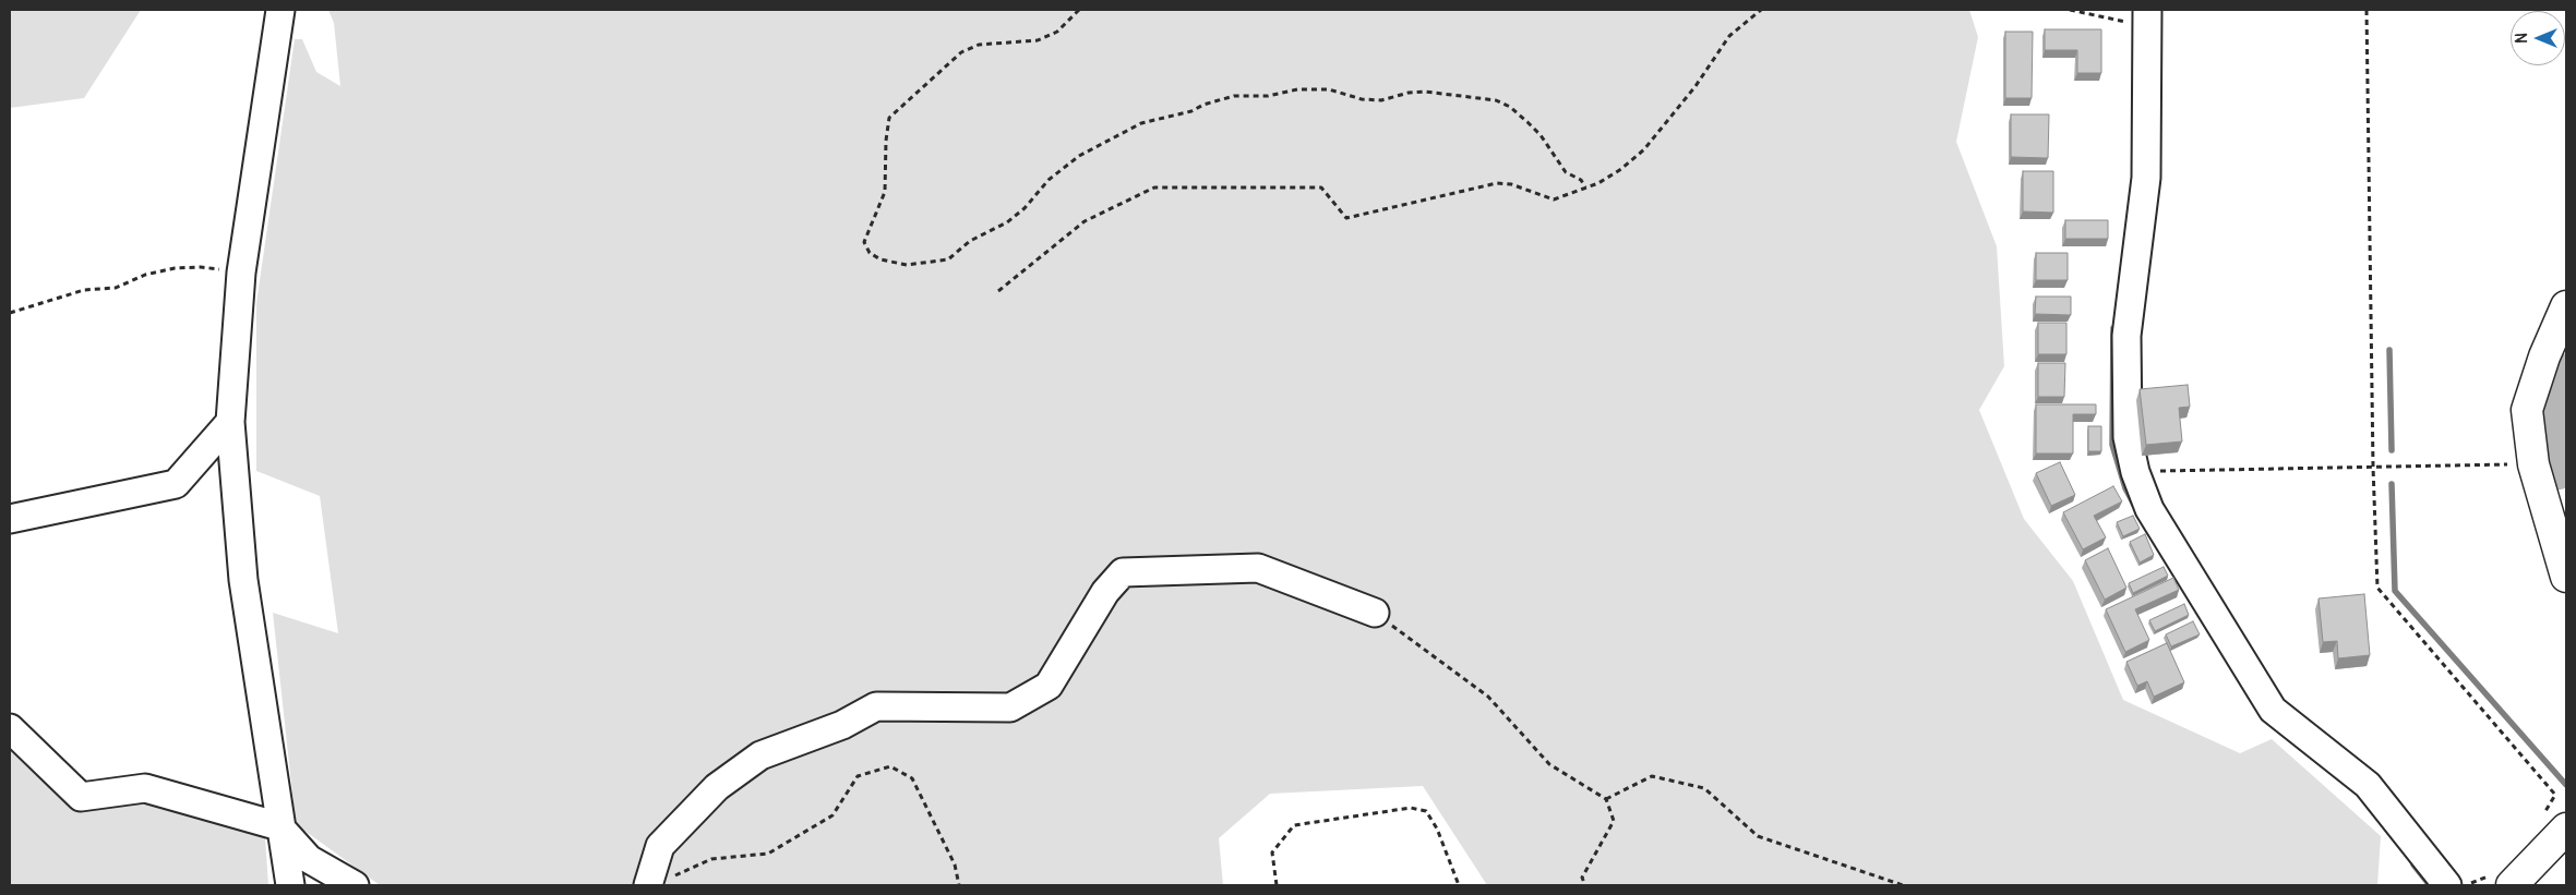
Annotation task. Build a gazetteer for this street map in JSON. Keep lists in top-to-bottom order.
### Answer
{
  "north": "left"
}
